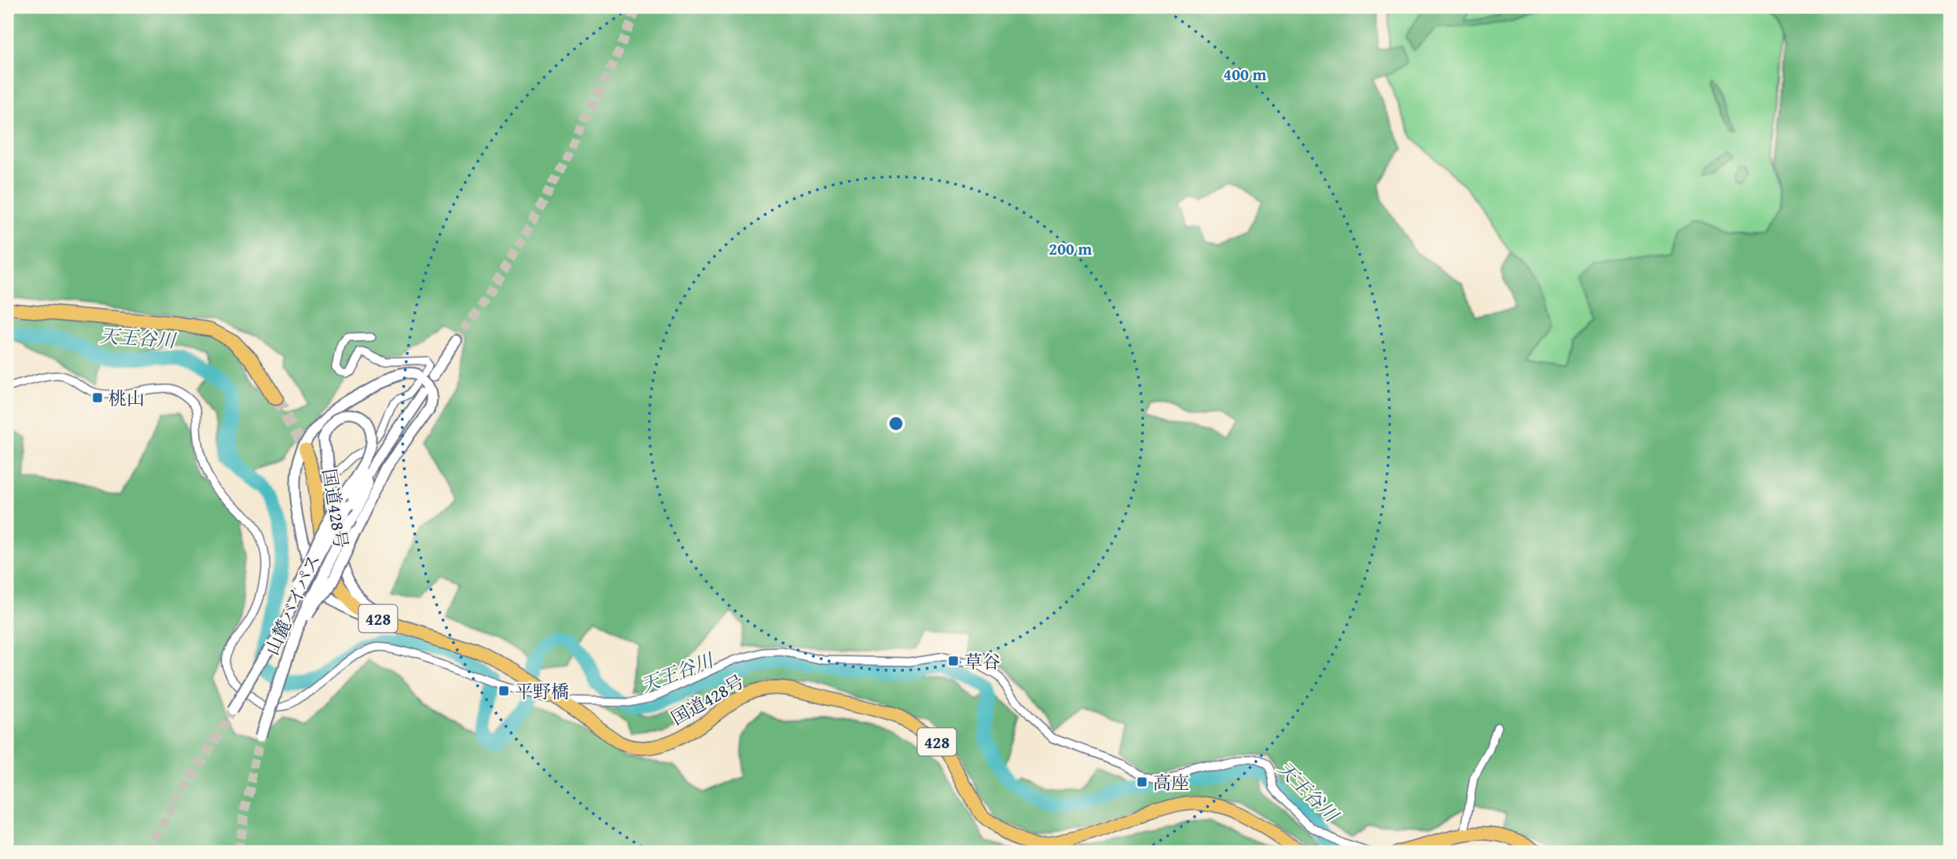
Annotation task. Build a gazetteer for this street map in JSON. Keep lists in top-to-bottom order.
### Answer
{
  "streets": {
    "highway": ["国道428号", "428"],
    "street": ["山麓バイパス"]
  },
  "water": ["天王谷川"],
  "places": {
    "transit": [
      "桃山",
      "草谷",
      "平野橋",
      "高座"
    ]
  },
  "rings": ["400 m", "200 m"]
}
